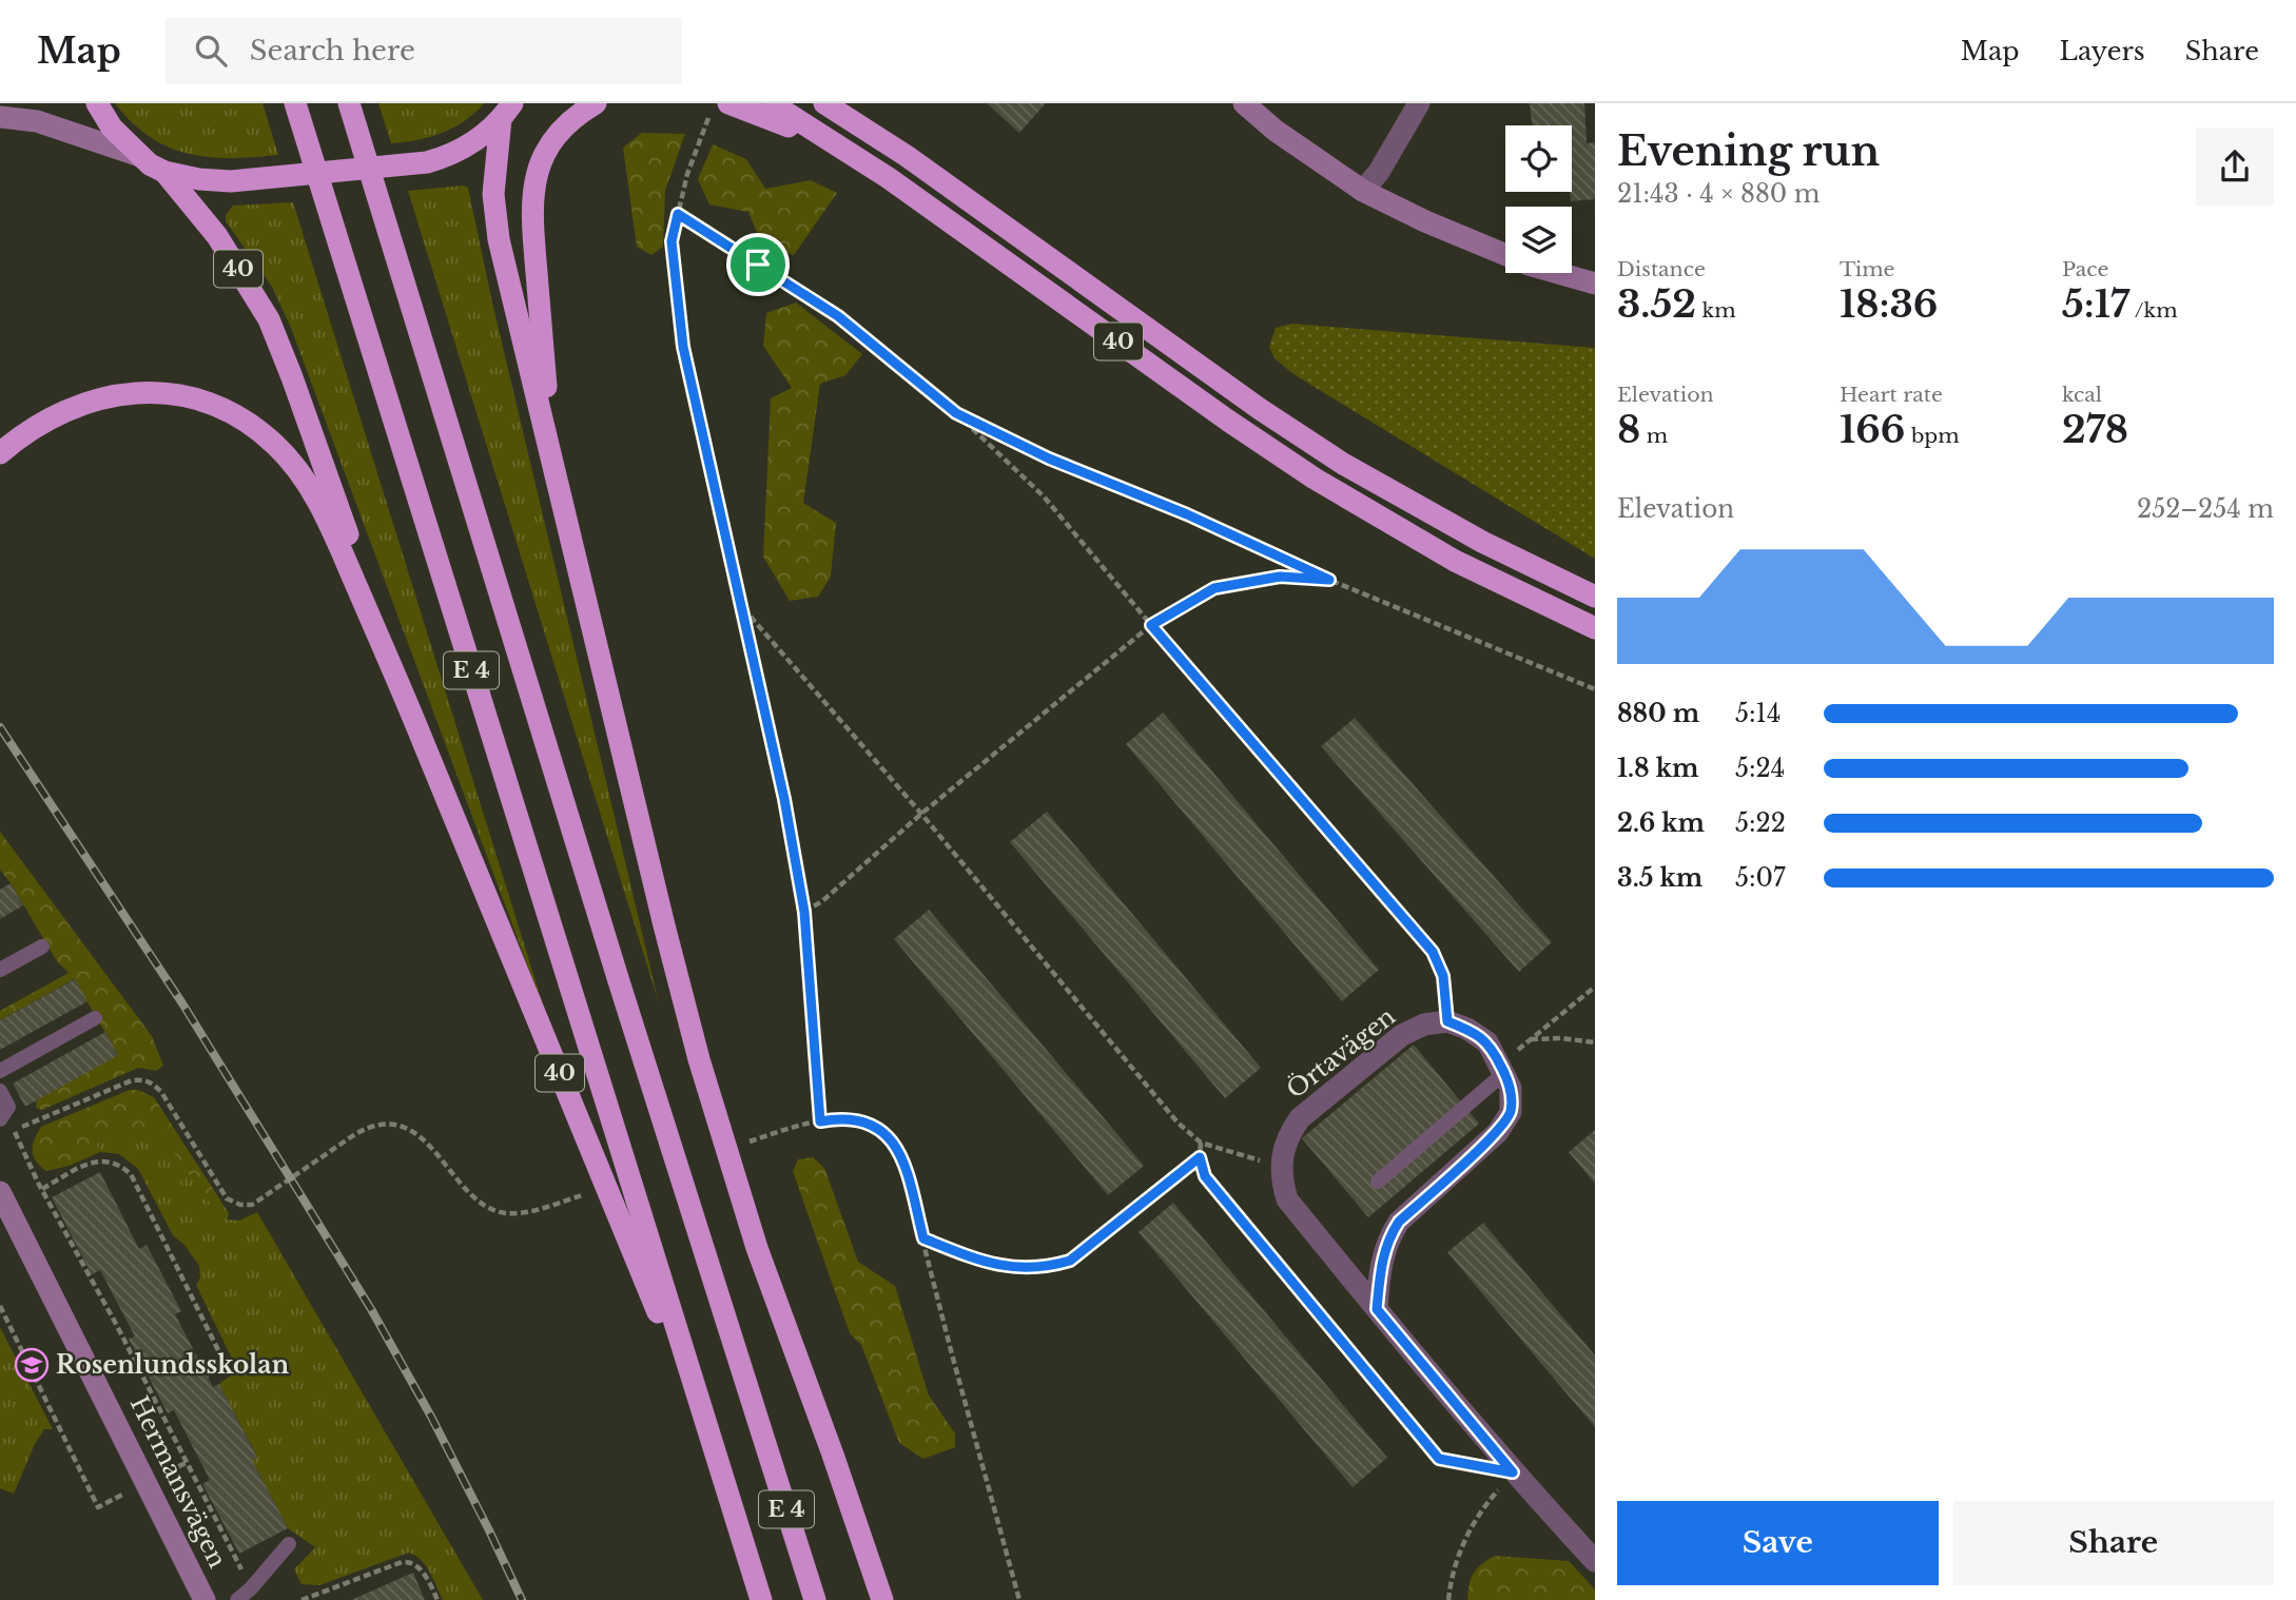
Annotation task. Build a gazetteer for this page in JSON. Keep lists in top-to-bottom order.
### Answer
{
  "streets": {
    "highway": ["40", "E 4"],
    "street": ["Örtavägen", "Hermansvägen"]
  },
  "crossings": [
    ["40", "E 4"]
  ],
  "places": {
    "school or university": ["Rosenlundsskolan"]
  },
  "page": {
    "header": "Map",
    "search": "Search here",
    "nav": ["Map", "Layers", "Share"],
    "heading": ["Evening run", "21:43 · 4 × 880 m"],
    "stats": [
      ["Distance", "3.52 km"],
      ["Time", "18:36"],
      ["Pace", "5:17 /km"],
      ["Elevation", "8 m"],
      ["Heart rate", "166 bpm"],
      ["kcal", "278"]
    ],
    "chart": ["Elevation", "252–254 m"],
    "list": [
      {
        "name": "880 m",
        "note": "5:14"
      },
      {
        "name": "1.8 km",
        "note": "5:24"
      },
      {
        "name": "2.6 km",
        "note": "5:22"
      },
      {
        "name": "3.5 km",
        "note": "5:07"
      }
    ],
    "buttons": ["Save", "Share"]
  }
}
